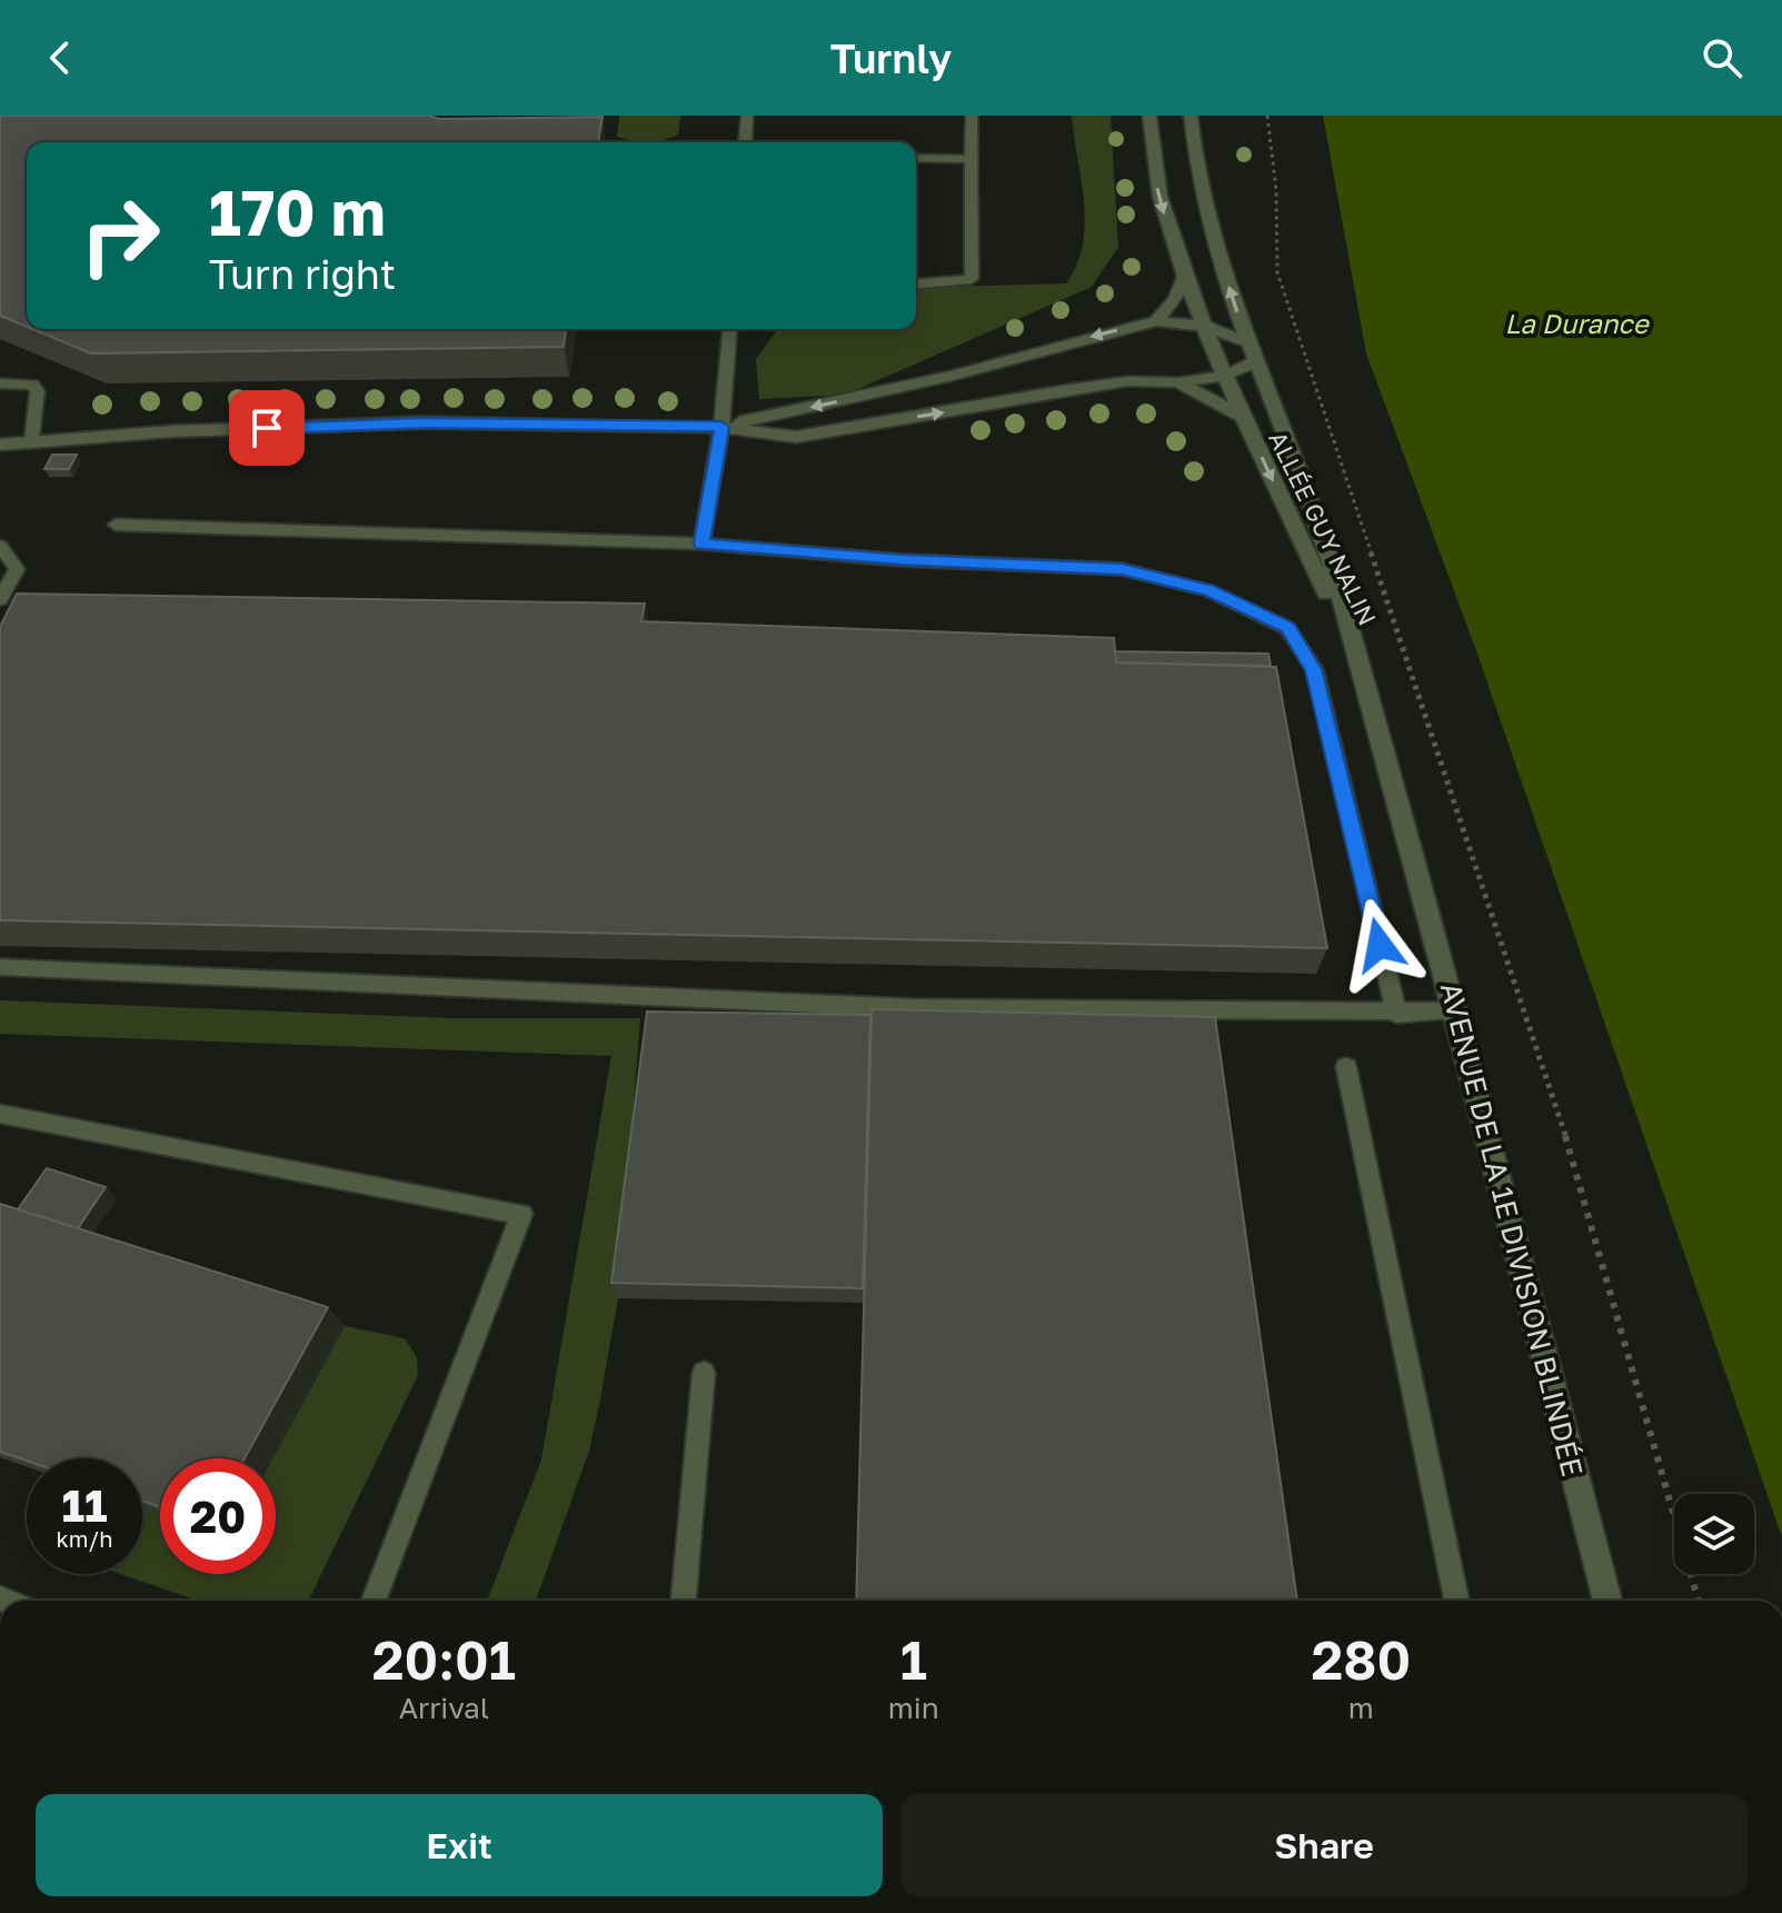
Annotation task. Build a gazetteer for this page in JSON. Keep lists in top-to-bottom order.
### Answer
{
  "streets": {
    "street": ["ALLÉE GUY NALIN", "AVENUE DE LA 1E DIVISION BLINDÉE"]
  },
  "crossings": [
    ["ALLÉE GUY NALIN", "AVENUE DE LA 1E DIVISION BLINDÉE"]
  ],
  "water": ["La Durance"],
  "page": {
    "header": "Turnly",
    "turn": ["170 m", "Turn right"],
    "speed": "11 km/h",
    "limit": "20",
    "eta": [
      "20:01",
      "Arrival",
      "1",
      "min",
      "280",
      "m"
    ],
    "buttons": ["Exit", "Share"]
  }
}
